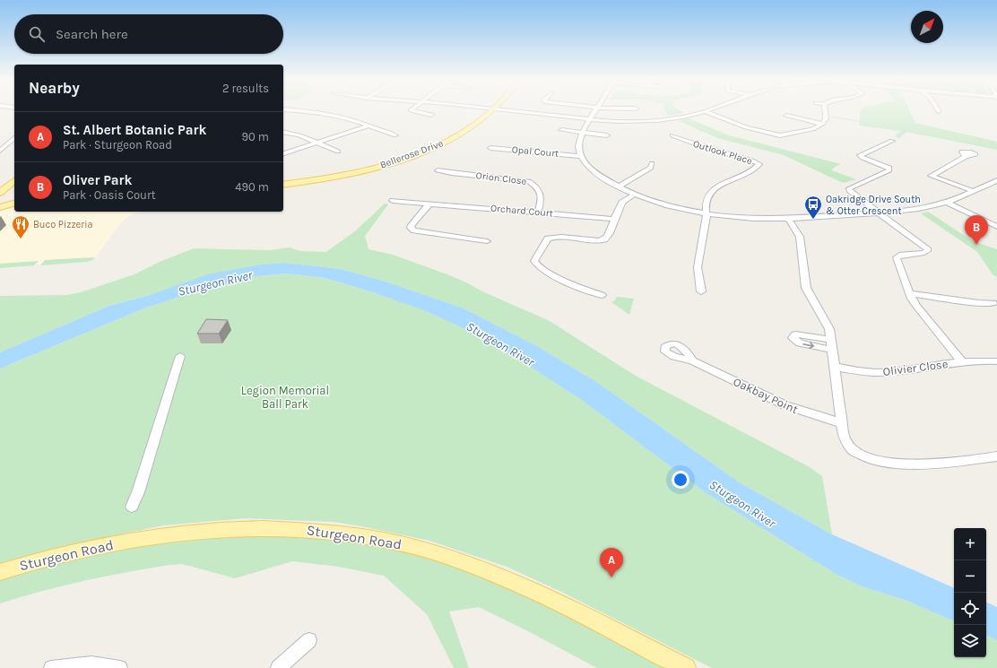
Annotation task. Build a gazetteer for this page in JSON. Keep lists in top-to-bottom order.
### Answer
{
  "streets": {
    "main road": ["Bellerose Drive", "Sturgeon Road"],
    "street": [
      "Opal Court",
      "Outlook Place",
      "Orion Close",
      "Orchard Court",
      "Olivier Close",
      "Oakbay Point"
    ]
  },
  "crossings": [
    ["Orion Close", "Orchard Court"]
  ],
  "water": ["Sturgeon River"],
  "parks": ["Legion Memorial Ball Park"],
  "places": {
    "bus stop": ["Oakridge Drive South & Otter Crescent"],
    "restaurant": ["Buco Pizzeria"]
  },
  "north": "top right",
  "page": {
    "search": "Search here",
    "heading": ["Nearby", "2 results"],
    "list": [
      {
        "mark": "A",
        "name": "St. Albert Botanic Park",
        "note": "Park · Sturgeon Road",
        "value": "90 m"
      },
      {
        "mark": "B",
        "name": "Oliver Park",
        "note": "Park · Oasis Court",
        "value": "490 m"
      }
    ],
    "pins": ["B", "A"],
    "map_buttons": ["+", "−"]
  }
}
